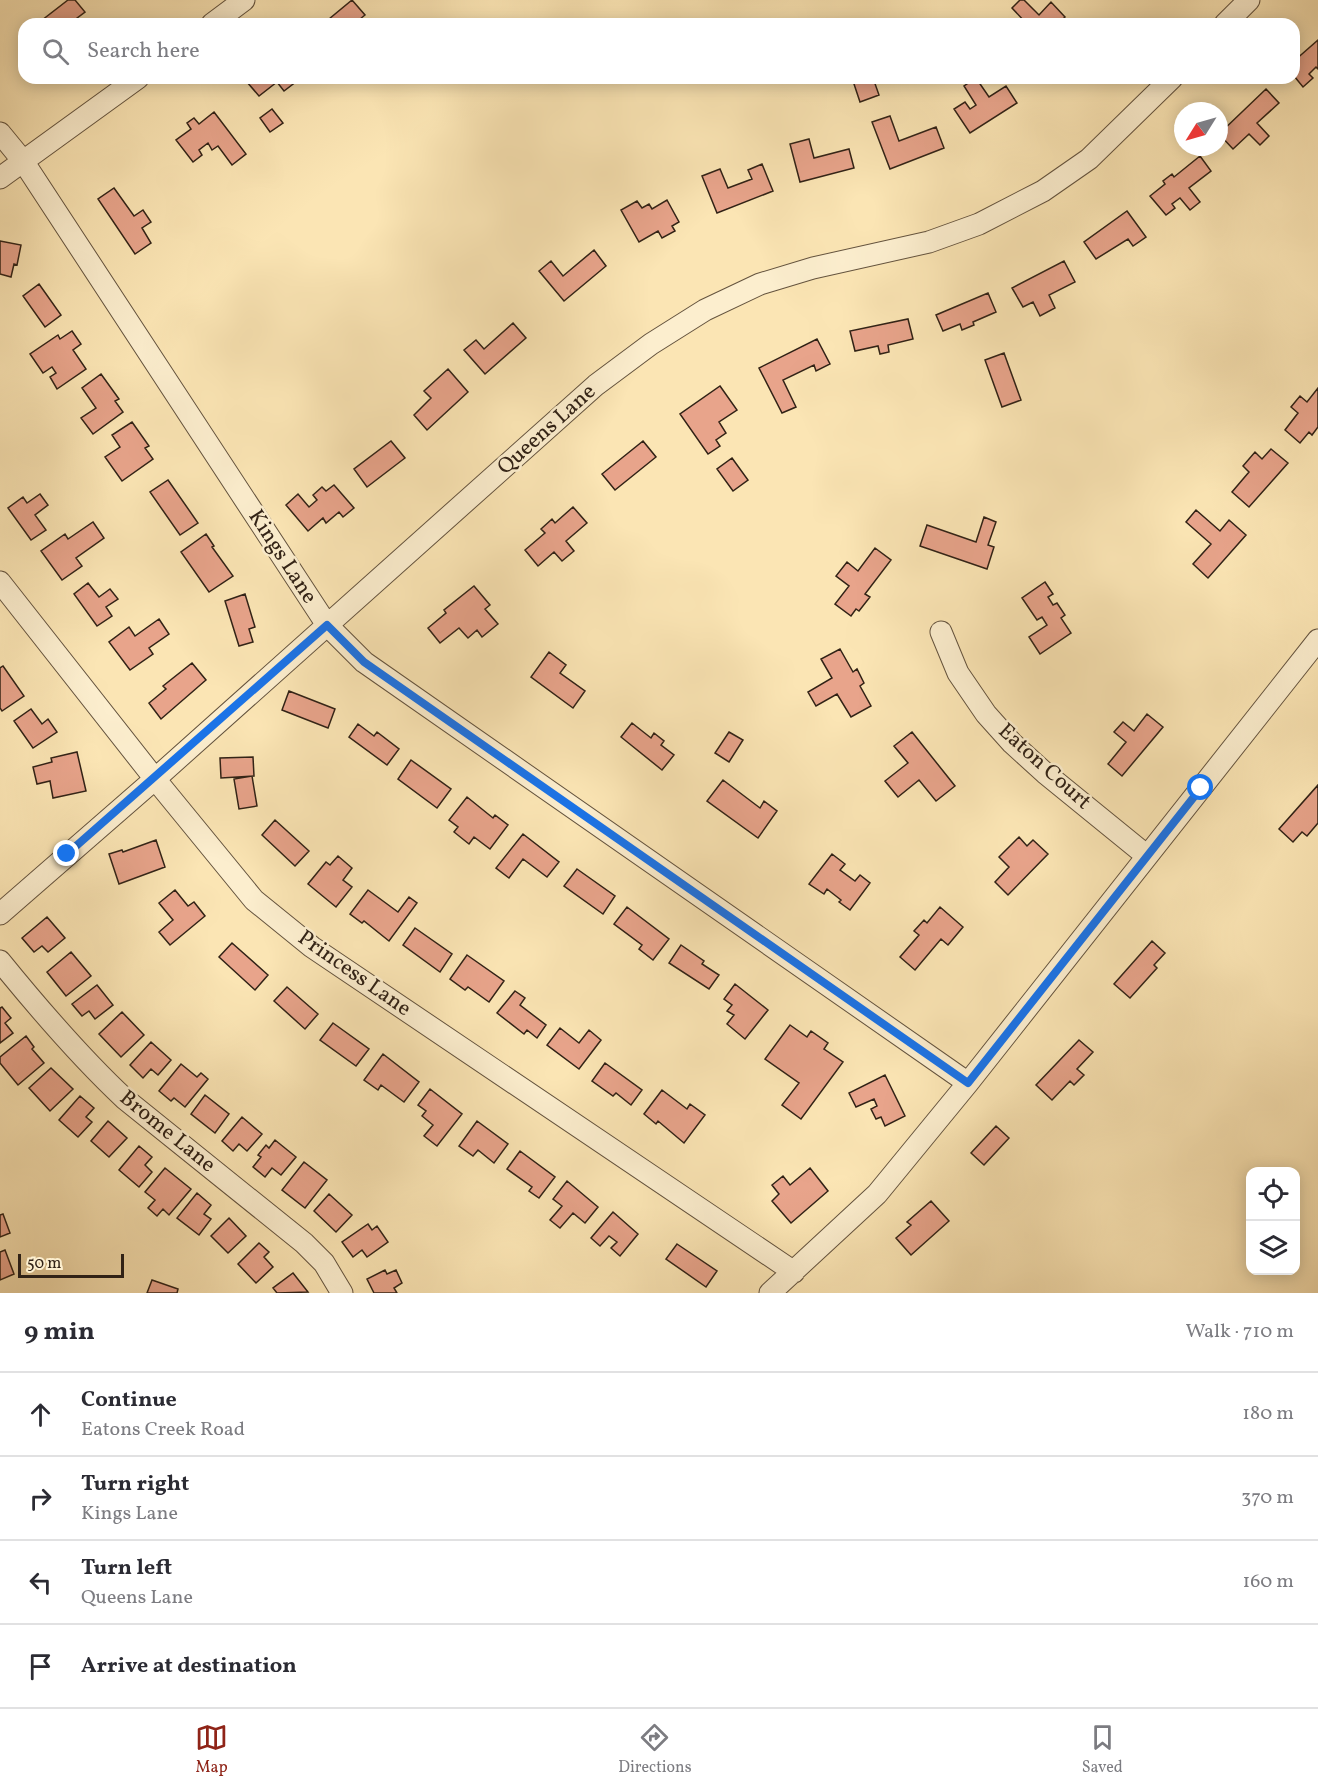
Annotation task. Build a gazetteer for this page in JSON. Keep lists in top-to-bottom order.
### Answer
{
  "streets": {
    "street": [
      "Queens Lane",
      "Kings Lane",
      "Eaton Court",
      "Princess Lane",
      "Brome Lane"
    ]
  },
  "crossings": [
    ["Queens Lane", "Kings Lane"],
    ["Queens Lane", "Princess Lane"]
  ],
  "scale_bar": "50 m",
  "north": "bottom left",
  "page": {
    "search": "Search here",
    "scale": "50 m",
    "heading": ["9 min", "Walk · 710 m"],
    "list": [
      ["Continue", "Eatons Creek Road", "180 m"],
      ["Turn right", "Kings Lane", "370 m"],
      ["Turn left", "Queens Lane", "160 m"],
      "Arrive at destination"
    ],
    "nav": ["Map", "Directions", "Saved"]
  }
}
